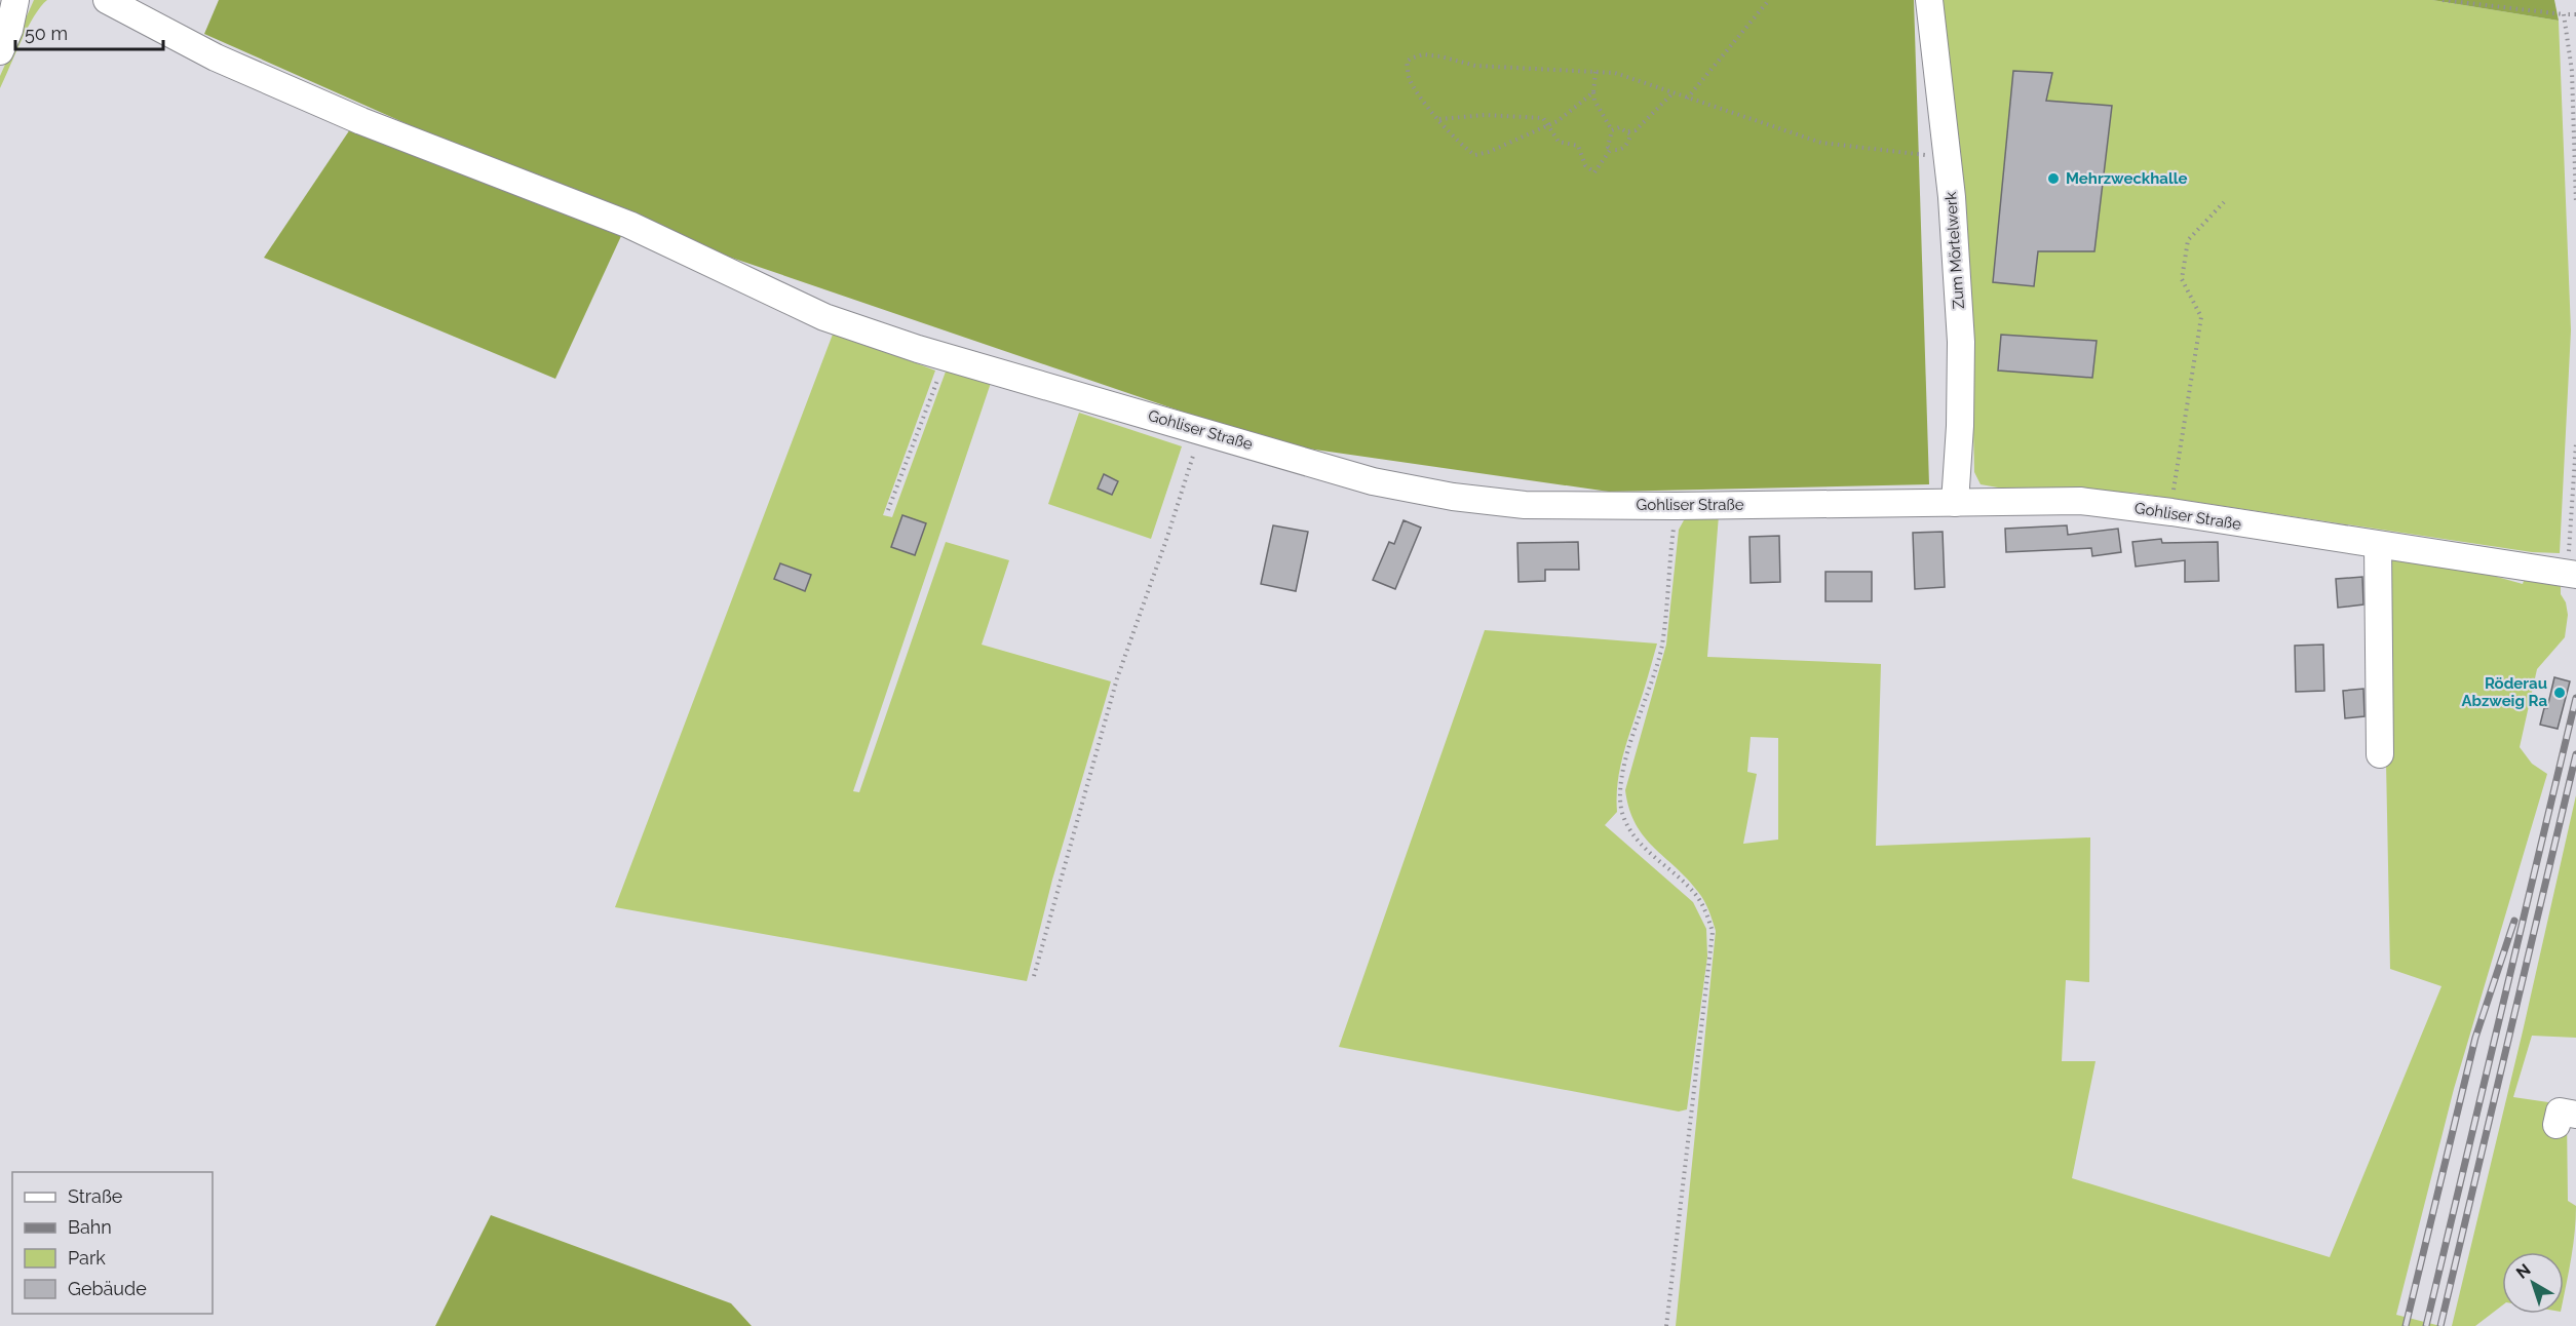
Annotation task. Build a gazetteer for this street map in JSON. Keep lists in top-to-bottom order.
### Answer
{
  "streets": {
    "street": ["Zum Mörtelwerk", "Gohliser Straße"]
  },
  "crossings": [
    ["Zum Mörtelwerk", "Gohliser Straße"]
  ],
  "places": ["Mehrzweckhalle", "Röderau Abzweig Ra"],
  "legend": [
    "Straße",
    "Bahn",
    "Park",
    "Gebäude"
  ],
  "scale_bar": "50 m",
  "north": "top left"
}
